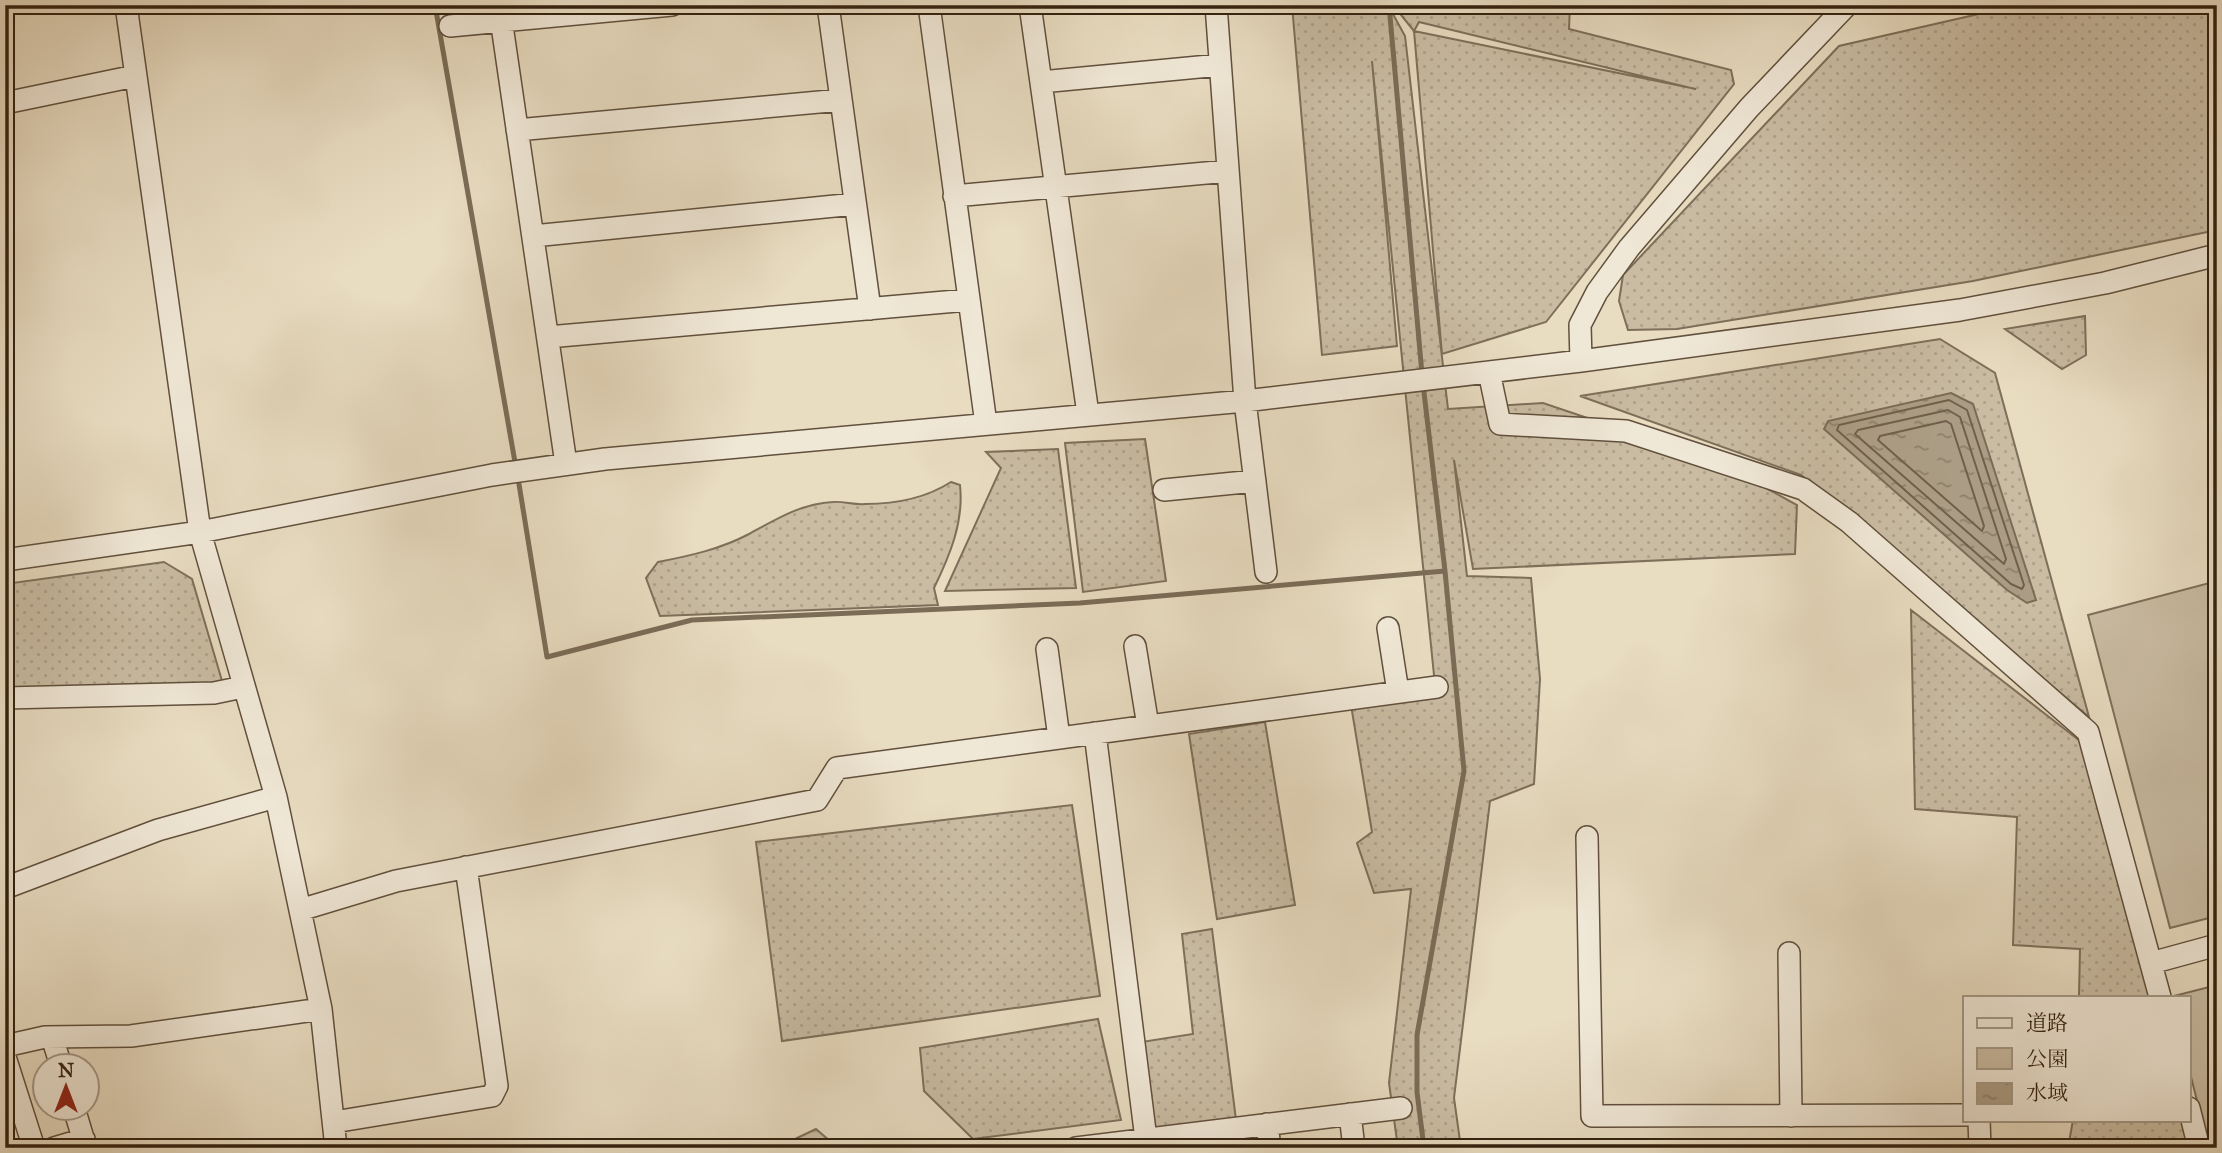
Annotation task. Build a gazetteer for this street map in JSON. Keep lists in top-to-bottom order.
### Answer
{
  "legend": ["道路", "公園", "水域"],
  "north": "top"
}
